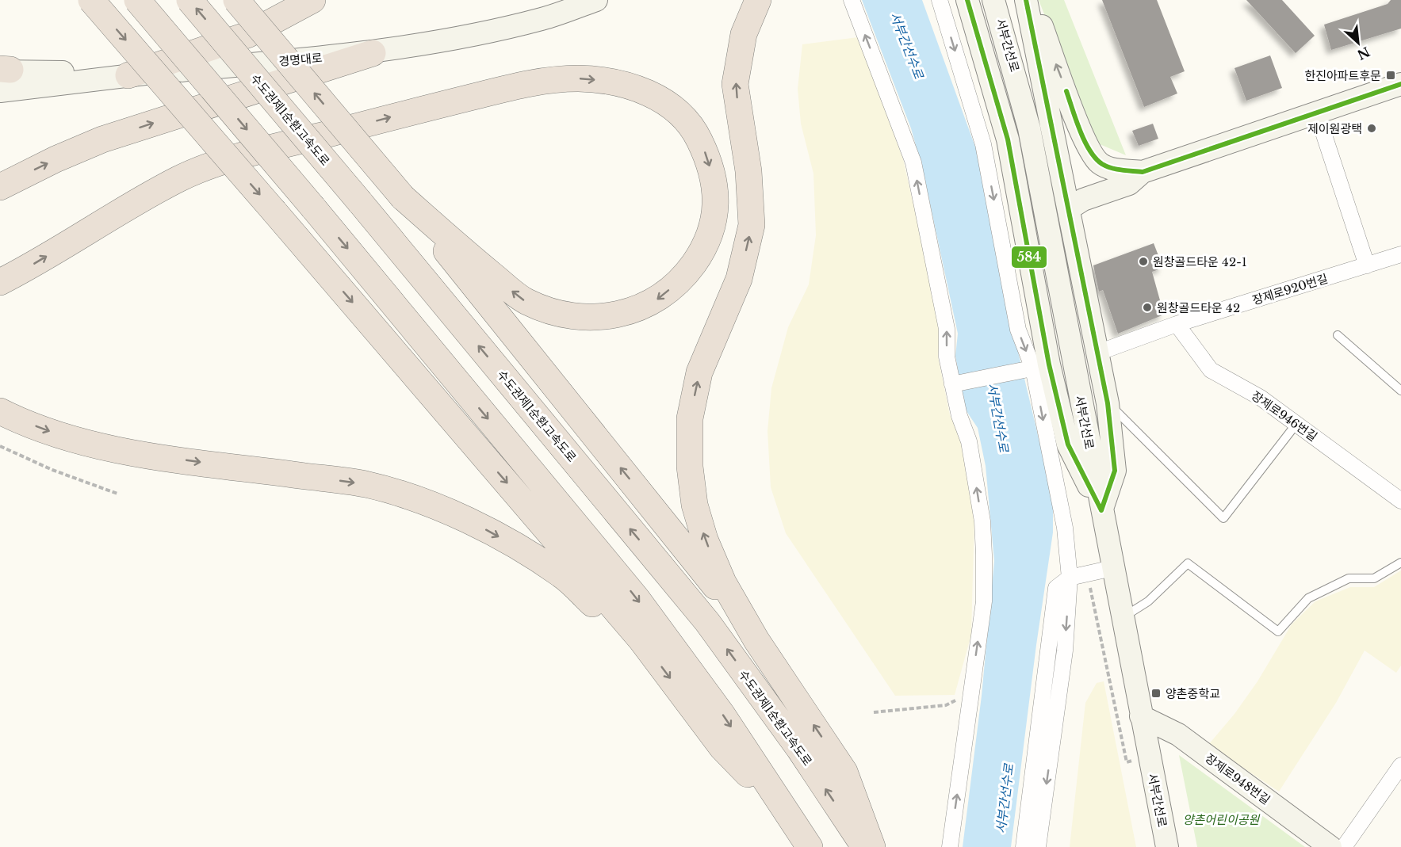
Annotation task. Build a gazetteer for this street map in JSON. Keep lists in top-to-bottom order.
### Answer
{
  "streets": {
    "highway": ["수도권제1순환고속도로"],
    "street": [
      "서부간선로",
      "경명대로",
      "장제로920번길",
      "장제로946번길",
      "장제로948번길"
    ]
  },
  "crossings": [
    ["서부간선로", "장제로948번길"],
    ["장제로920번길", "장제로946번길"]
  ],
  "water": ["서부간선수로"],
  "parks": ["양촌어린이공원"],
  "places": {
    "transit": ["한진아파트후문", "양촌중학교"],
    "other": ["제이원광택", "원창골드타운 42-1", "원창골드타운 42"]
  },
  "lines": ["transit line 584"],
  "north": "bottom right"
}
